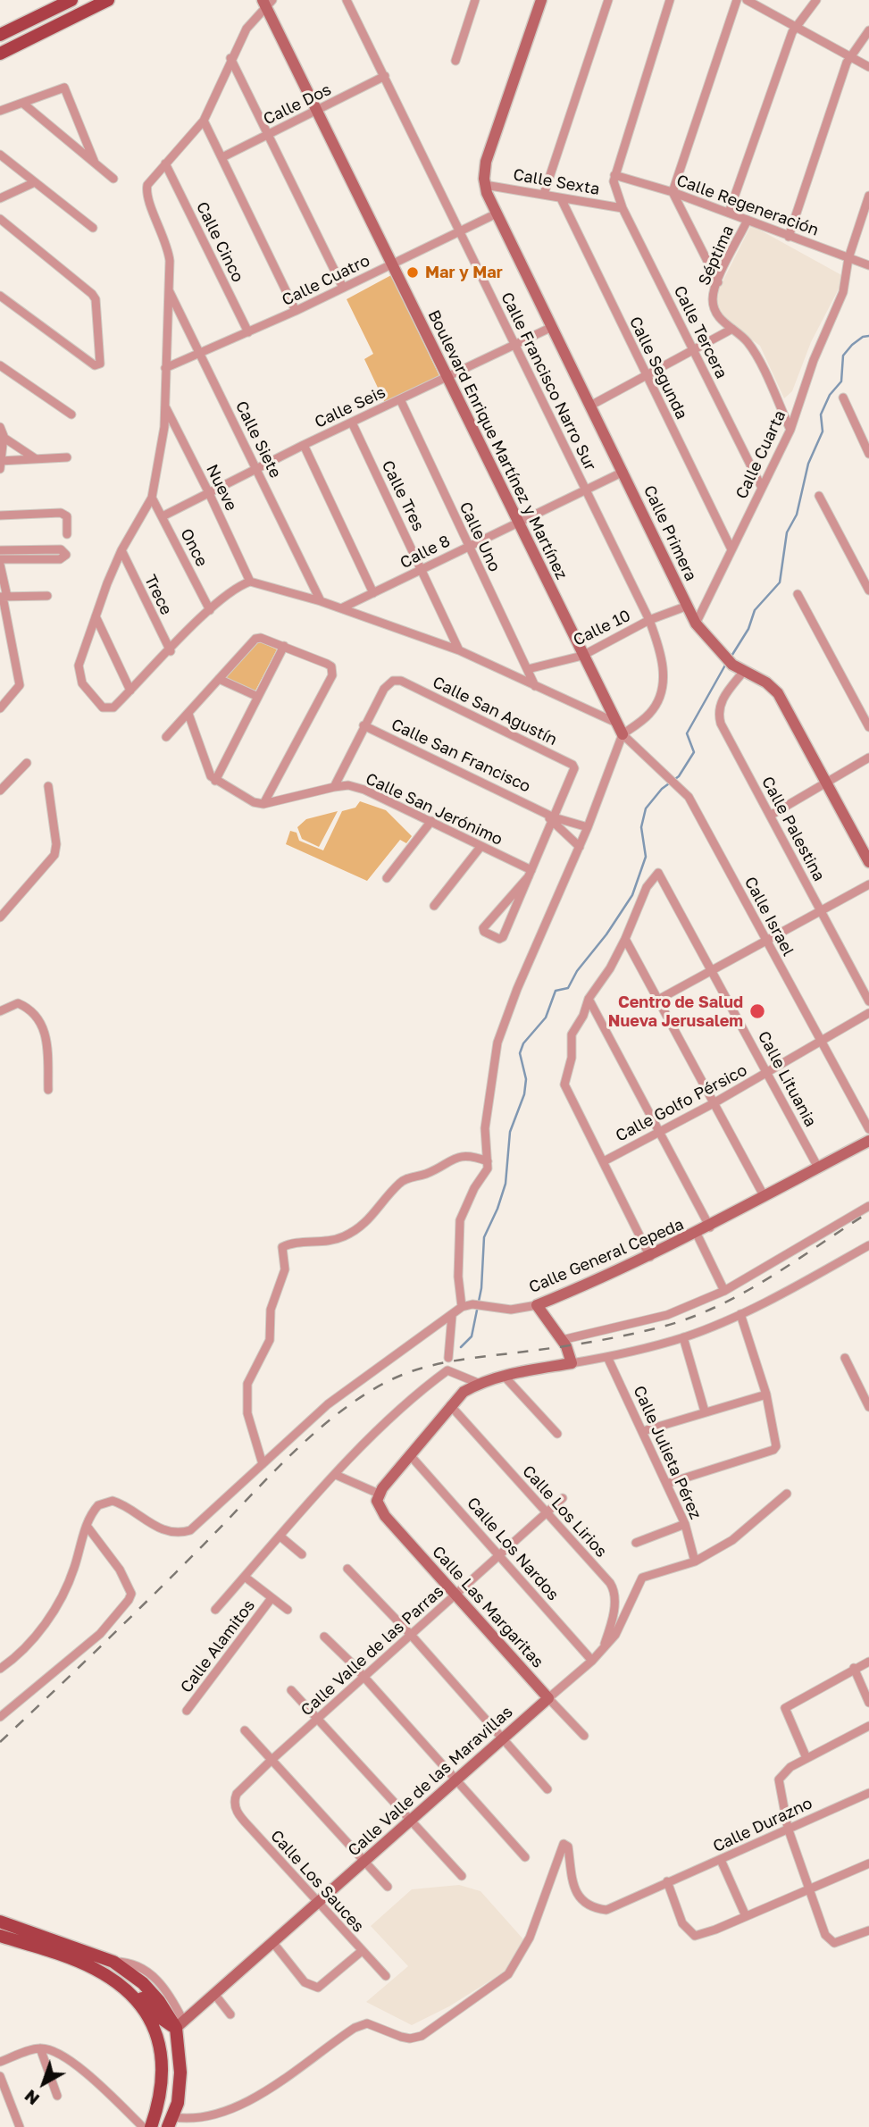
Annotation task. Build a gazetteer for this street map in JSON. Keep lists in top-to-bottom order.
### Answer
{
  "streets": {
    "street": [
      "Calle Dos",
      "Calle Sexta",
      "Calle Regeneración",
      "Calle Cinco",
      "Séptima",
      "Calle Cuatro",
      "Calle Tercera",
      "Calle Segunda",
      "Calle Francisco Narro Sur",
      "Calle Seis",
      "Calle Siete",
      "Boulevard Enrique Martínez y Martínez",
      "Calle Cuarta",
      "Nueve",
      "Calle Tres",
      "Calle Primera",
      "Calle Uno",
      "Once",
      "Calle 8",
      "Trece",
      "Calle 10",
      "Calle San Agustín",
      "Calle San Francisco",
      "Calle San Jerónimo",
      "Calle Palestina",
      "Calle Israel",
      "Calle Lituania",
      "Calle Golfo Pérsico",
      "Calle General Cepeda",
      "Calle Julieta Pérez",
      "Calle Los Lirios",
      "Calle Los Nardos",
      "Calle Las Margaritas",
      "Calle Alamitos",
      "Calle Valle de las Parras",
      "Calle Valle de las Maravillas",
      "Calle Durazno",
      "Calle Los Sauces"
    ]
  },
  "crossings": [
    ["Calle Dos", "Calle Francisco Narro Sur"],
    ["Calle Dos", "Boulevard Enrique Martínez y Martínez"],
    ["Calle Sexta", "Calle Tercera"],
    ["Calle Sexta", "Calle Segunda"],
    ["Calle Sexta", "Calle Primera"],
    ["Calle Regeneración", "Séptima"],
    ["Calle Regeneración", "Calle Tercera"],
    ["Calle Regeneración", "Calle Cuarta"],
    ["Calle Cinco", "Calle Cuatro"],
    ["Séptima", "Calle Cuarta"],
    ["Calle Cuatro", "Calle Francisco Narro Sur"],
    ["Calle Cuatro", "Calle Siete"],
    ["Calle Cuatro", "Boulevard Enrique Martínez y Martínez"],
    ["Calle Cuatro", "Calle Primera"],
    ["Calle Tercera", "Calle Cuarta"],
    ["Calle Segunda", "Calle Cuarta"],
    ["Calle Francisco Narro Sur", "Calle Seis"],
    ["Calle Francisco Narro Sur", "Boulevard Enrique Martínez y Martínez"],
    ["Calle Francisco Narro Sur", "Calle 8"],
    ["Calle Francisco Narro Sur", "Calle 10"],
    ["Calle Francisco Narro Sur", "Calle Israel"],
    ["Calle Seis", "Calle Siete"],
    ["Calle Seis", "Boulevard Enrique Martínez y Martínez"],
    ["Calle Seis", "Nueve"],
    ["Calle Seis", "Calle Tres"],
    ["Calle Seis", "Calle Primera"],
    ["Calle Seis", "Calle Uno"],
    ["Calle Seis", "Once"],
    ["Boulevard Enrique Martínez y Martínez", "Calle 8"],
    ["Boulevard Enrique Martínez y Martínez", "Calle 10"],
    ["Boulevard Enrique Martínez y Martínez", "Calle Israel"],
    ["Calle Cuarta", "Calle Primera"],
    ["Calle Tres", "Calle 8"],
    ["Calle Primera", "Calle 8"],
    ["Calle Primera", "Calle 10"],
    ["Calle Primera", "Calle Palestina"],
    ["Calle Uno", "Calle 8"],
    ["Calle Uno", "Calle 10"],
    ["Calle San Agustín", "Calle San Francisco"],
    ["Calle Israel", "Calle Golfo Pérsico"],
    ["Calle Lituania", "Calle Golfo Pérsico"],
    ["Calle Lituania", "Calle General Cepeda"],
    ["Calle Julieta Pérez", "Calle Valle de las Maravillas"],
    ["Calle Los Lirios", "Calle Valle de las Parras"],
    ["Calle Los Lirios", "Calle Valle de las Maravillas"],
    ["Calle Los Nardos", "Calle Valle de las Parras"],
    ["Calle Los Nardos", "Calle Valle de las Maravillas"],
    ["Calle Las Margaritas", "Calle Valle de las Parras"],
    ["Calle Las Margaritas", "Calle Valle de las Maravillas"],
    ["Calle Valle de las Parras", "Calle Los Sauces"],
    ["Calle Valle de las Maravillas", "Calle Los Sauces"]
  ],
  "places": ["Mar y Mar", "Centro de Salud Nueva Jerusalem"],
  "north": "bottom left"
}
